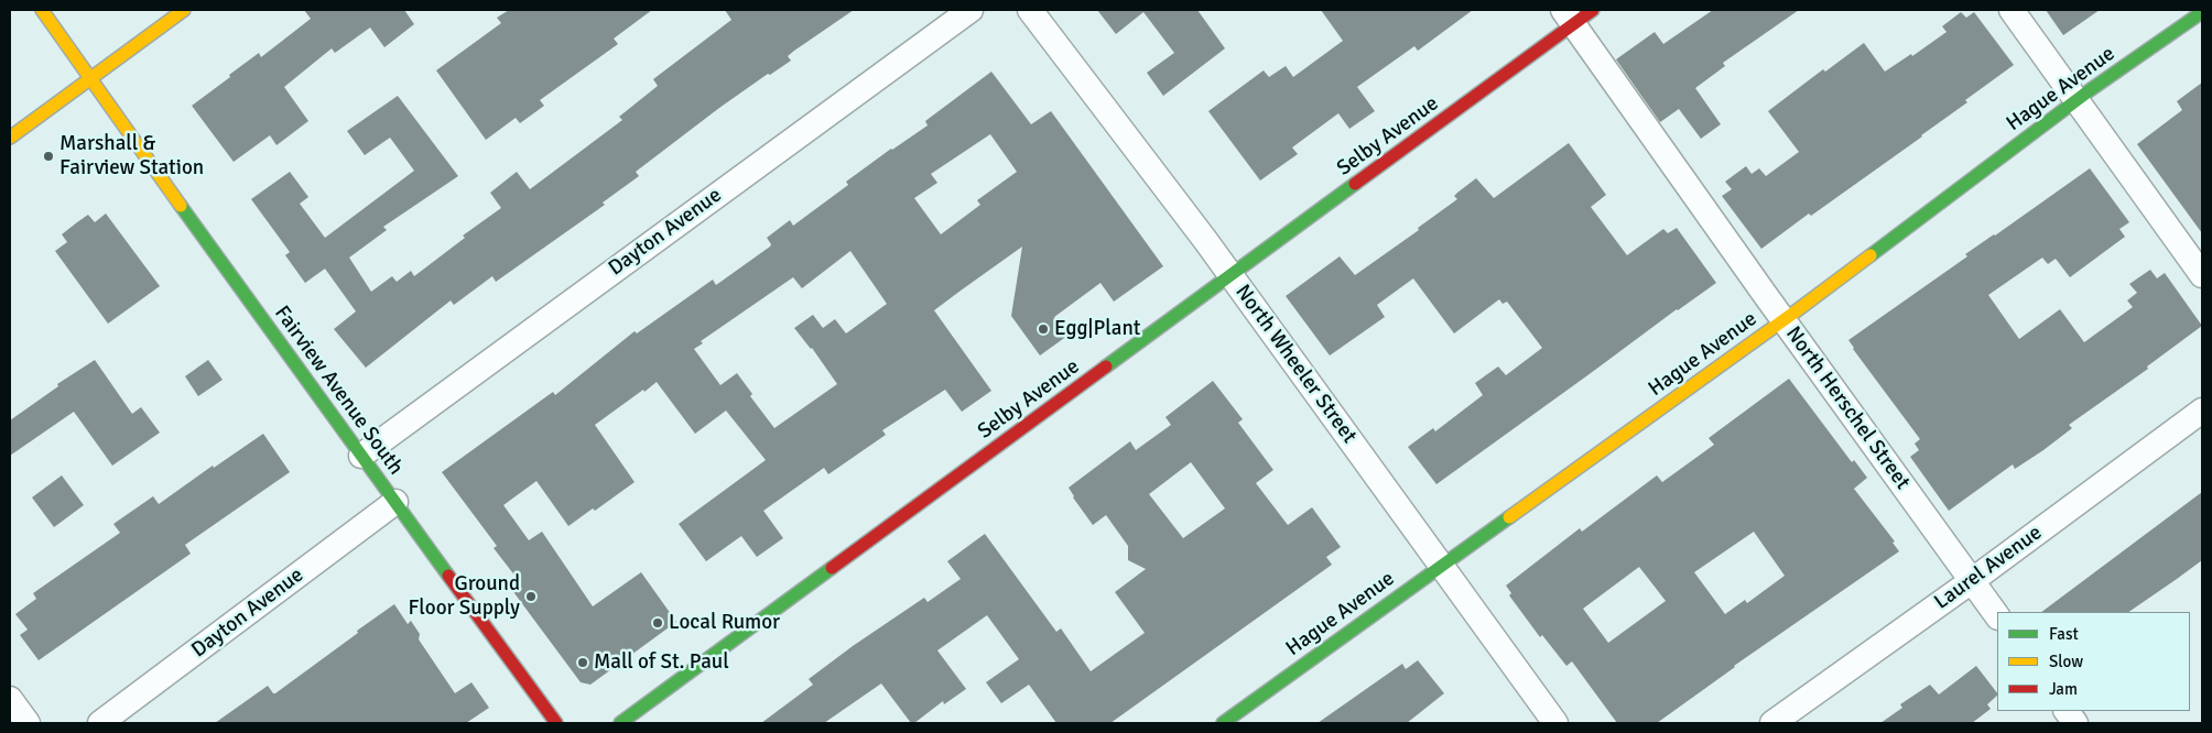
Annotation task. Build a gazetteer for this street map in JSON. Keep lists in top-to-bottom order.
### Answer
{
  "streets": {
    "street": [
      "Hague Avenue",
      "Selby Avenue",
      "Dayton Avenue",
      "North Wheeler Street",
      "Fairview Avenue South",
      "North Herschel Street",
      "Laurel Avenue"
    ]
  },
  "crossings": [
    ["Hague Avenue", "North Wheeler Street"],
    ["Hague Avenue", "North Herschel Street"],
    ["Selby Avenue", "North Wheeler Street"],
    ["Selby Avenue", "North Herschel Street"],
    ["Dayton Avenue", "Fairview Avenue South"],
    ["North Herschel Street", "Laurel Avenue"]
  ],
  "places": [
    "Marshall & Fairview Station",
    "Egg|Plant",
    "Ground Floor Supply",
    "Local Rumor",
    "Mall of St. Paul"
  ],
  "legend": ["Fast", "Slow", "Jam"]
}
